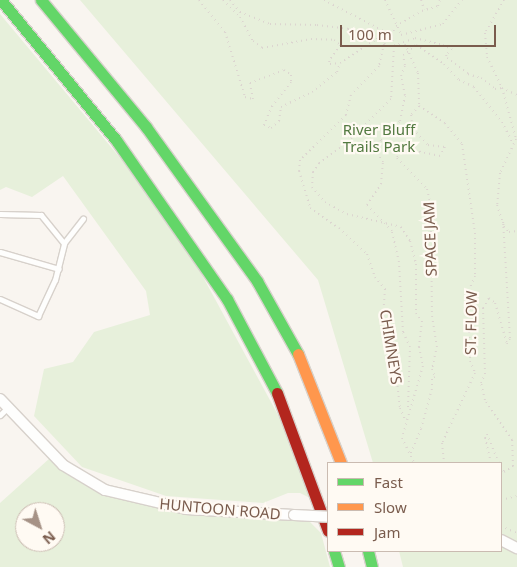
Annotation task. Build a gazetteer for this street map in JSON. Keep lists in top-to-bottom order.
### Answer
{
  "streets": {
    "street": ["HUNTOON ROAD"],
    "path": ["SPACE JAM", "ST. FLOW", "CHIMNEYS"]
  },
  "crossings": [
    ["SPACE JAM", "ST. FLOW"]
  ],
  "parks": ["River Bluff Trails Park"],
  "legend": ["Fast", "Slow", "Jam"],
  "scale_bar": "100 m",
  "north": "bottom right"
}
